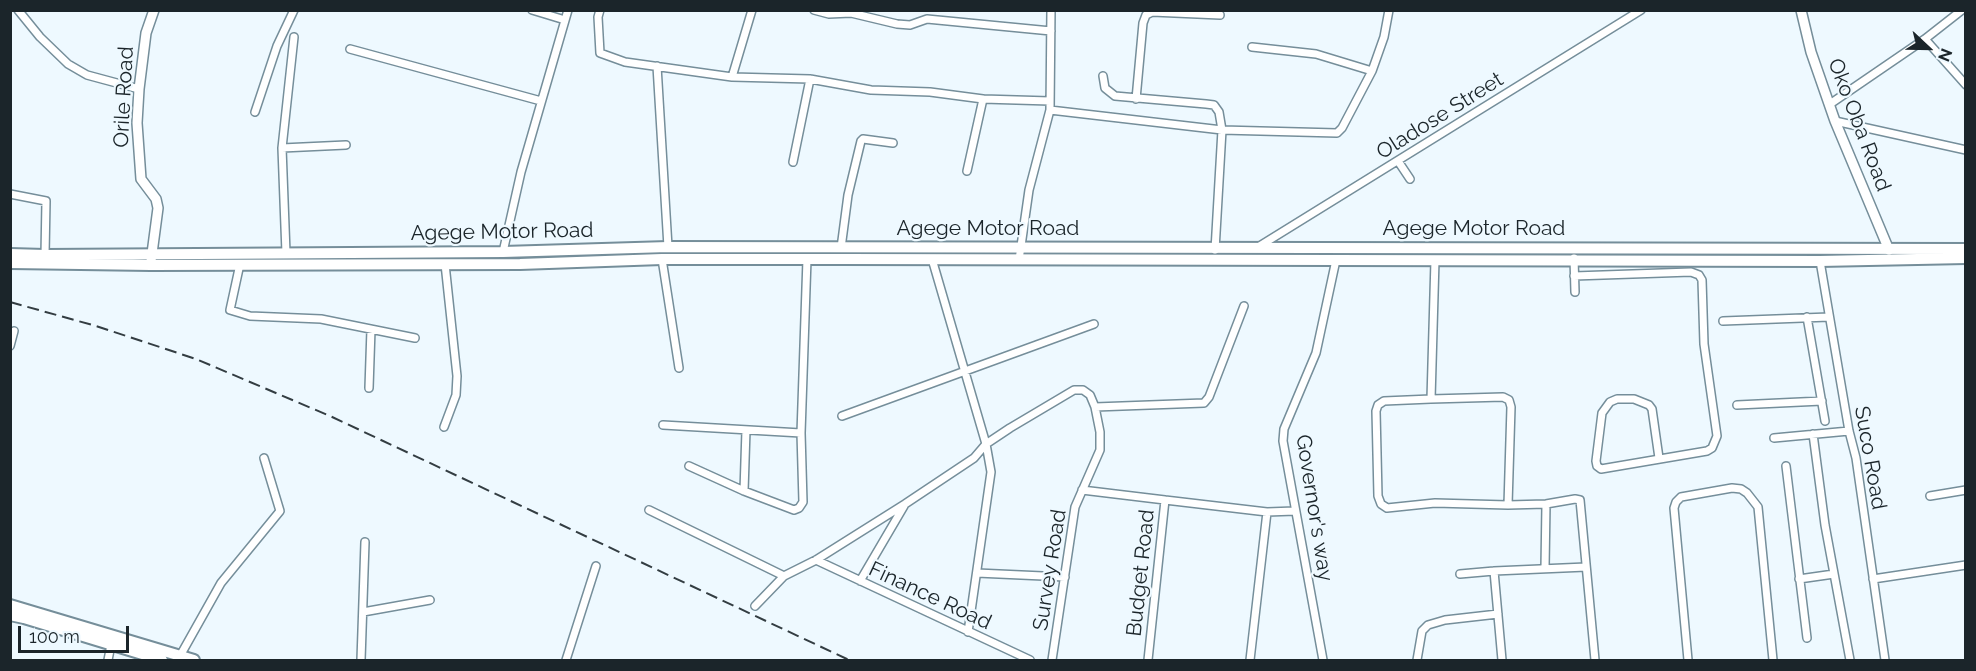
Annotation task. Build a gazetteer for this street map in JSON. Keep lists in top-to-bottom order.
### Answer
{
  "streets": {
    "main road": ["Agege Motor Road"],
    "street": [
      "Orile Road",
      "Oladose Street",
      "Oko Oba Road",
      "Suco Road",
      "Governor's way",
      "Survey Road",
      "Budget Road",
      "Finance Road"
    ]
  },
  "crossings": [
    ["Orile Road", "Agege Motor Road"],
    ["Oladose Street", "Agege Motor Road"],
    ["Oko Oba Road", "Agege Motor Road"],
    ["Agege Motor Road", "Suco Road"],
    ["Agege Motor Road", "Governor's way"],
    ["Survey Road", "Budget Road"]
  ],
  "scale_bar": "100 m",
  "north": "right"
}
